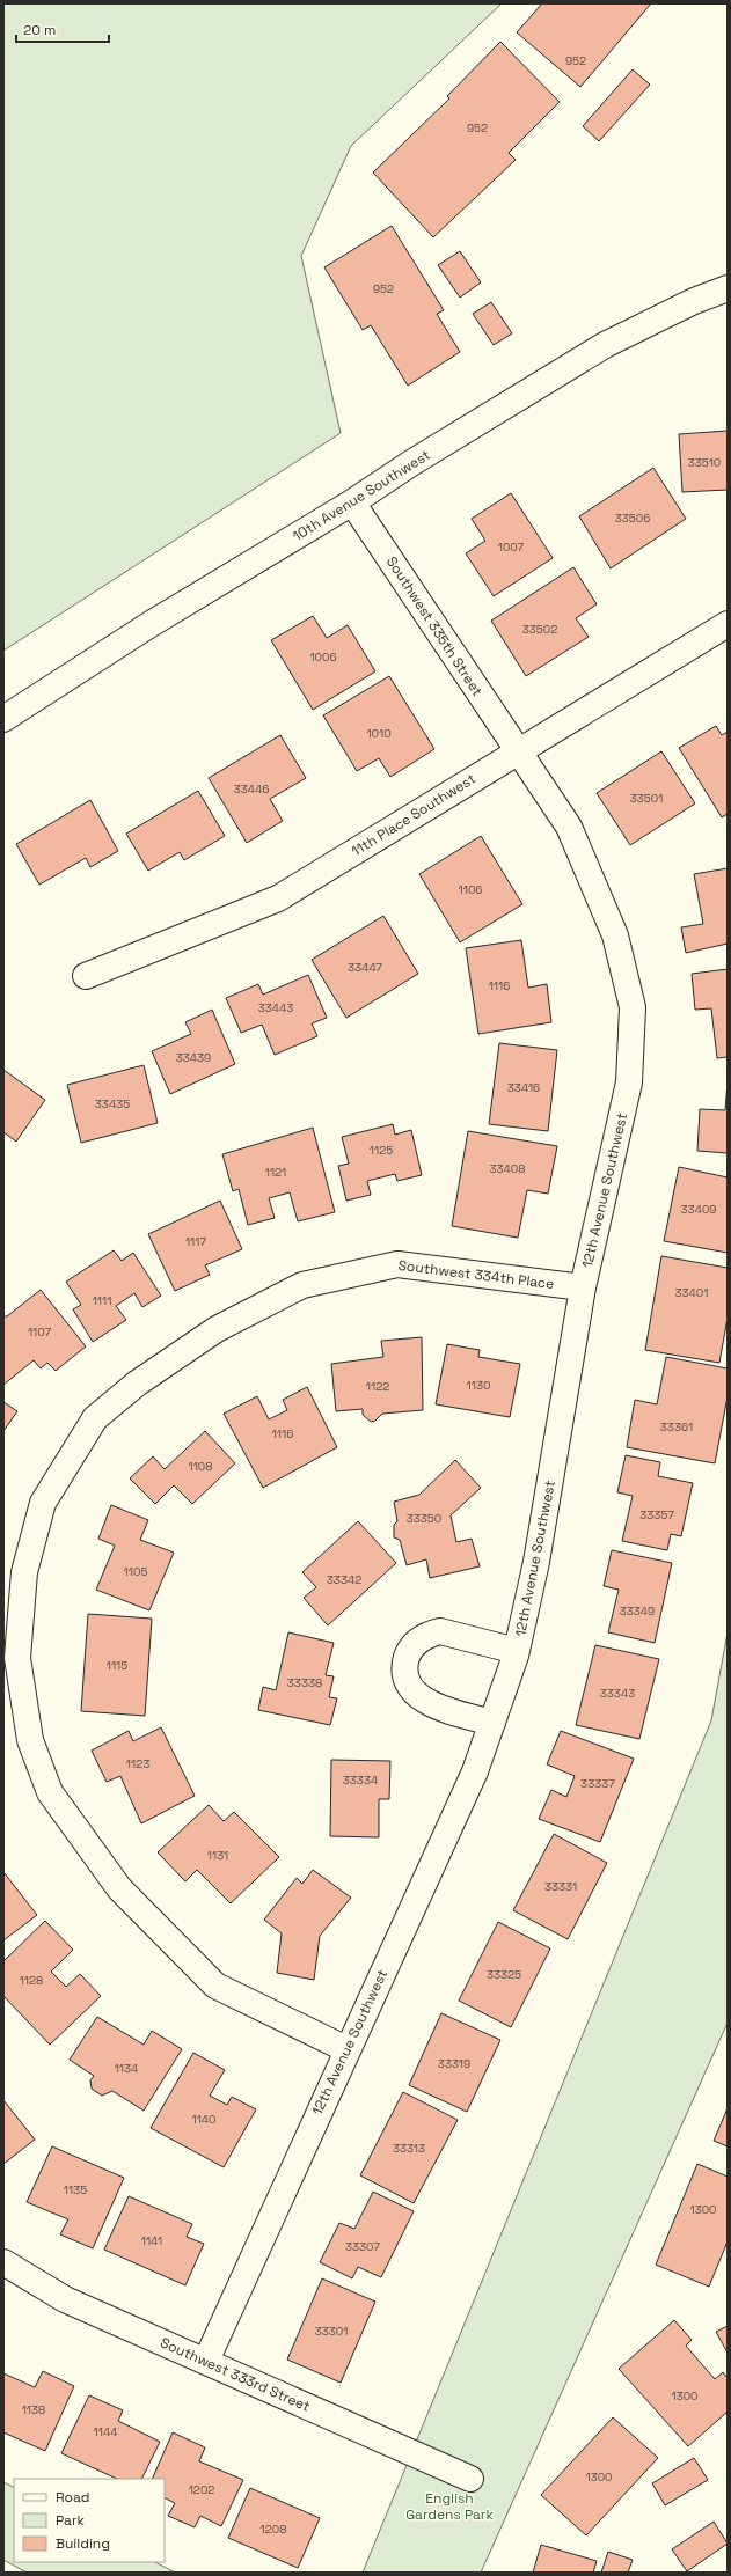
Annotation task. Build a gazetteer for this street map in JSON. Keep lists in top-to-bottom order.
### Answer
{
  "streets": {
    "street": [
      "10th Avenue Southwest",
      "Southwest 335th Street",
      "11th Place Southwest",
      "12th Avenue Southwest",
      "Southwest 334th Place",
      "Southwest 333rd Street"
    ]
  },
  "crossings": [
    ["10th Avenue Southwest", "Southwest 335th Street"],
    ["Southwest 335th Street", "11th Place Southwest"],
    ["Southwest 335th Street", "12th Avenue Southwest"],
    ["11th Place Southwest", "12th Avenue Southwest"],
    ["12th Avenue Southwest", "Southwest 334th Place"],
    ["12th Avenue Southwest", "Southwest 333rd Street"]
  ],
  "parks": ["English Gardens Park"],
  "house_numbers": [
    "952",
    "952",
    "952",
    "33510",
    "33506",
    "1007",
    "33502",
    "1006",
    "1010",
    "33446",
    "33501",
    "1106",
    "33447",
    "1116",
    "33443",
    "33439",
    "33416",
    "33435",
    "1125",
    "33408",
    "1121",
    "33409",
    "1117",
    "33401",
    "1111",
    "1107",
    "1130",
    "1122",
    "33361",
    "1116",
    "1108",
    "33357",
    "33350",
    "1105",
    "33342",
    "33349",
    "1115",
    "33338",
    "33343",
    "1123",
    "33334",
    "33337",
    "1131",
    "33331",
    "33325",
    "1128",
    "33319",
    "1134",
    "1140",
    "33313",
    "1135",
    "1300",
    "1141",
    "33307",
    "33301",
    "1300",
    "1138",
    "1144",
    "1300",
    "1202",
    "1208"
  ],
  "legend": ["Road", "Park", "Building"],
  "scale_bar": "20 m"
}
